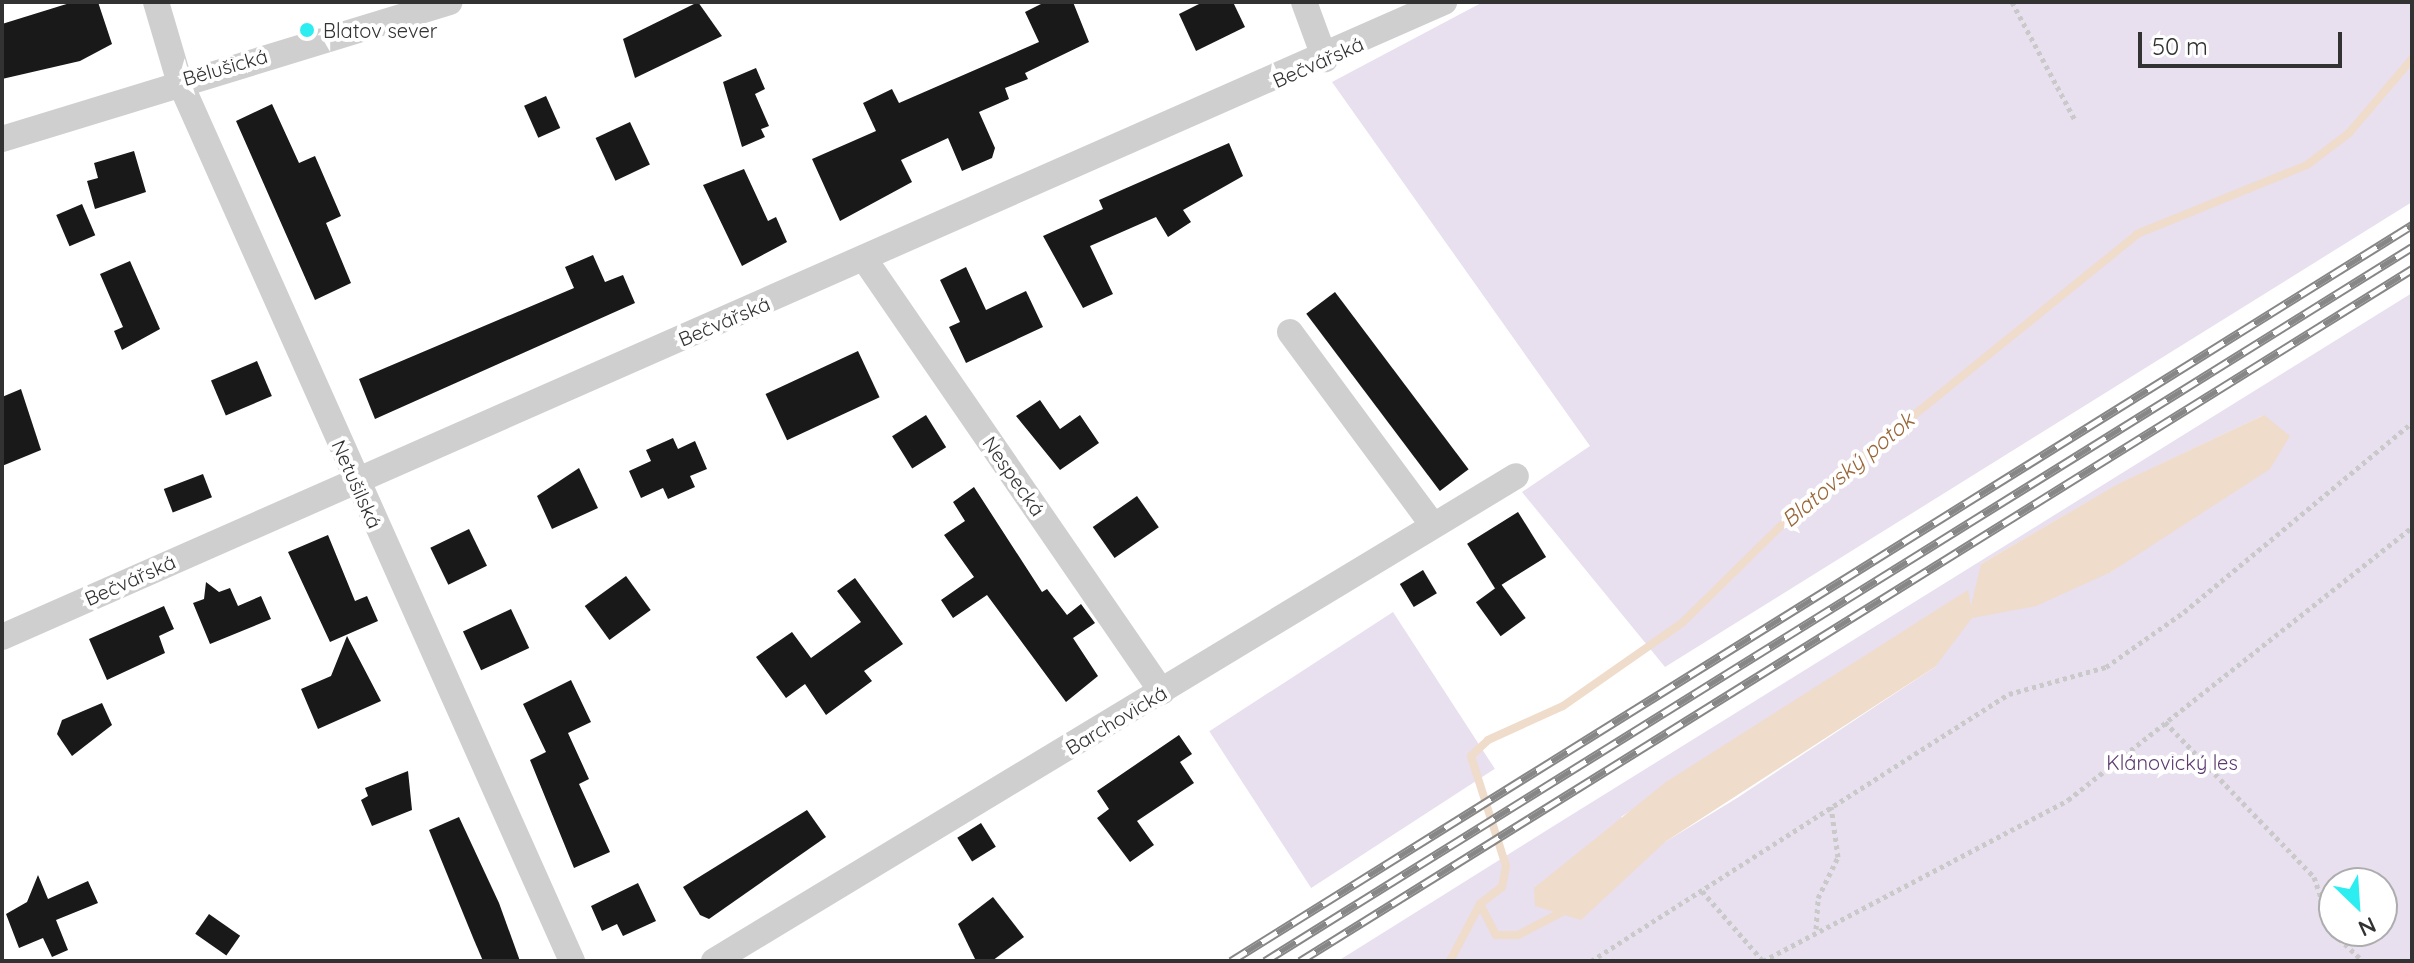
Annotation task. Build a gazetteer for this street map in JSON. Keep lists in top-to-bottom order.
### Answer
{
  "streets": {
    "street": [
      "Bečvářská",
      "Bělušická",
      "Nespecká",
      "Netušilská",
      "Barchovická"
    ]
  },
  "crossings": [
    ["Bečvářská", "Nespecká"],
    ["Bečvářská", "Netušilská"],
    ["Bělušická", "Netušilská"],
    ["Nespecká", "Barchovická"]
  ],
  "water": ["Blatovský potok"],
  "parks": ["Klánovický les"],
  "places": ["Blatov sever"],
  "scale_bar": "50 m",
  "north": "bottom right"
}
